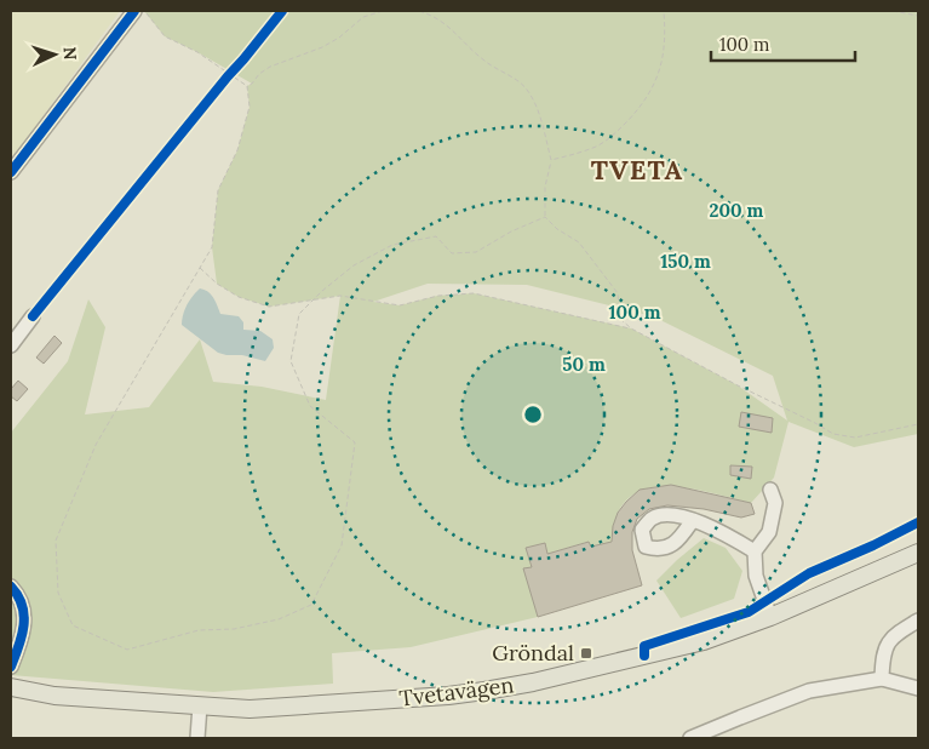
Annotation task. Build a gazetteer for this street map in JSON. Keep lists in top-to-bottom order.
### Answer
{
  "streets": {
    "main road": ["Tvetavägen"]
  },
  "districts": ["TVETA"],
  "places": {
    "transit": ["Gröndal"]
  },
  "scale_bar": "100 m",
  "north": "right",
  "rings": [
    "200 m",
    "150 m",
    "100 m",
    "50 m"
  ]
}
